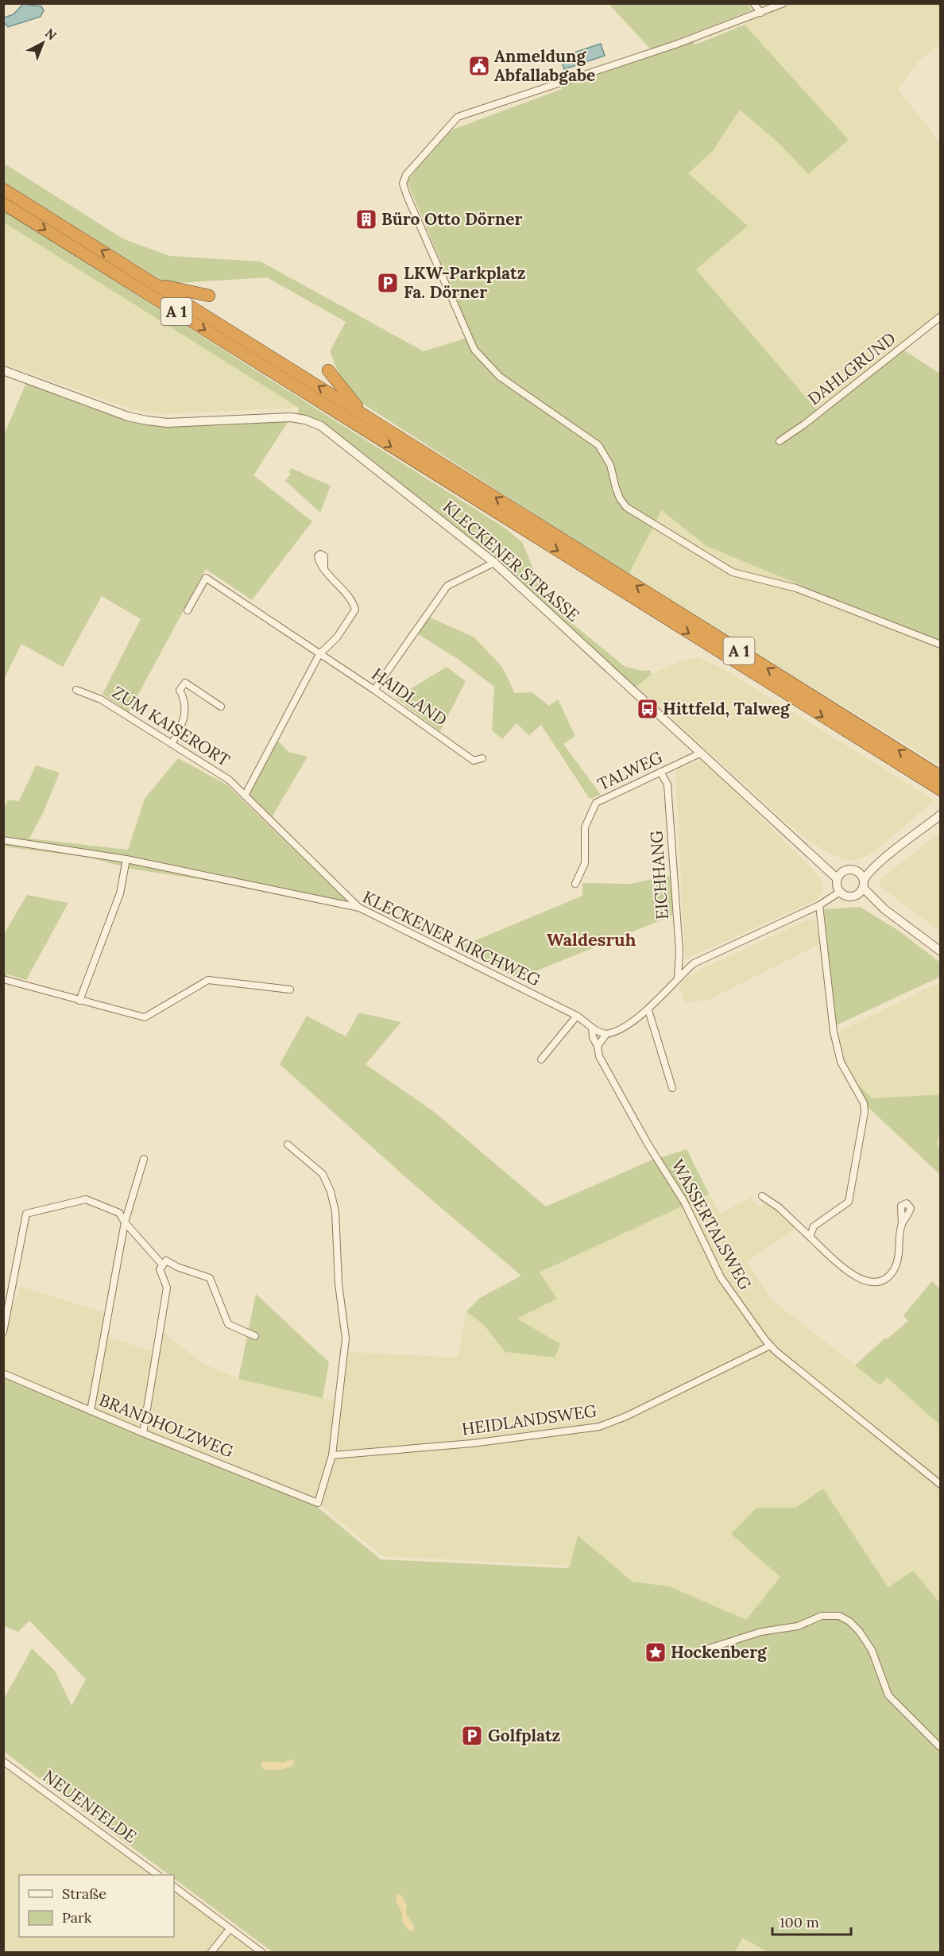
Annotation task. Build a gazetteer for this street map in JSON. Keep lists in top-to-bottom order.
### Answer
{
  "streets": {
    "highway": ["A 1"],
    "street": [
      "DAHLGRUND",
      "KLECKENER STRASSE",
      "HAIDLAND",
      "ZUM KAISERORT",
      "TALWEG",
      "EICHHANG",
      "KLECKENER KIRCHWEG",
      "WASSERTALSWEG",
      "HEIDLANDSWEG",
      "BRANDHOLZWEG",
      "NEUENFELDE"
    ]
  },
  "crossings": [
    ["KLECKENER STRASSE", "TALWEG"],
    ["ZUM KAISERORT", "KLECKENER KIRCHWEG"],
    ["TALWEG", "EICHHANG"],
    ["KLECKENER KIRCHWEG", "WASSERTALSWEG"],
    ["WASSERTALSWEG", "HEIDLANDSWEG"],
    ["HEIDLANDSWEG", "BRANDHOLZWEG"]
  ],
  "districts": ["Waldesruh"],
  "places": {
    "public building": ["Anmeldung Abfallabgabe"],
    "building": ["Büro Otto Dörner"],
    "parking": ["LKW-Parkplatz Fa. Dörner", "Golfplatz"],
    "bus stop": ["Hittfeld, Talweg"],
    "place": ["Hockenberg"]
  },
  "legend": ["Straße", "Park"],
  "scale_bar": "100 m",
  "north": "top right"
}
